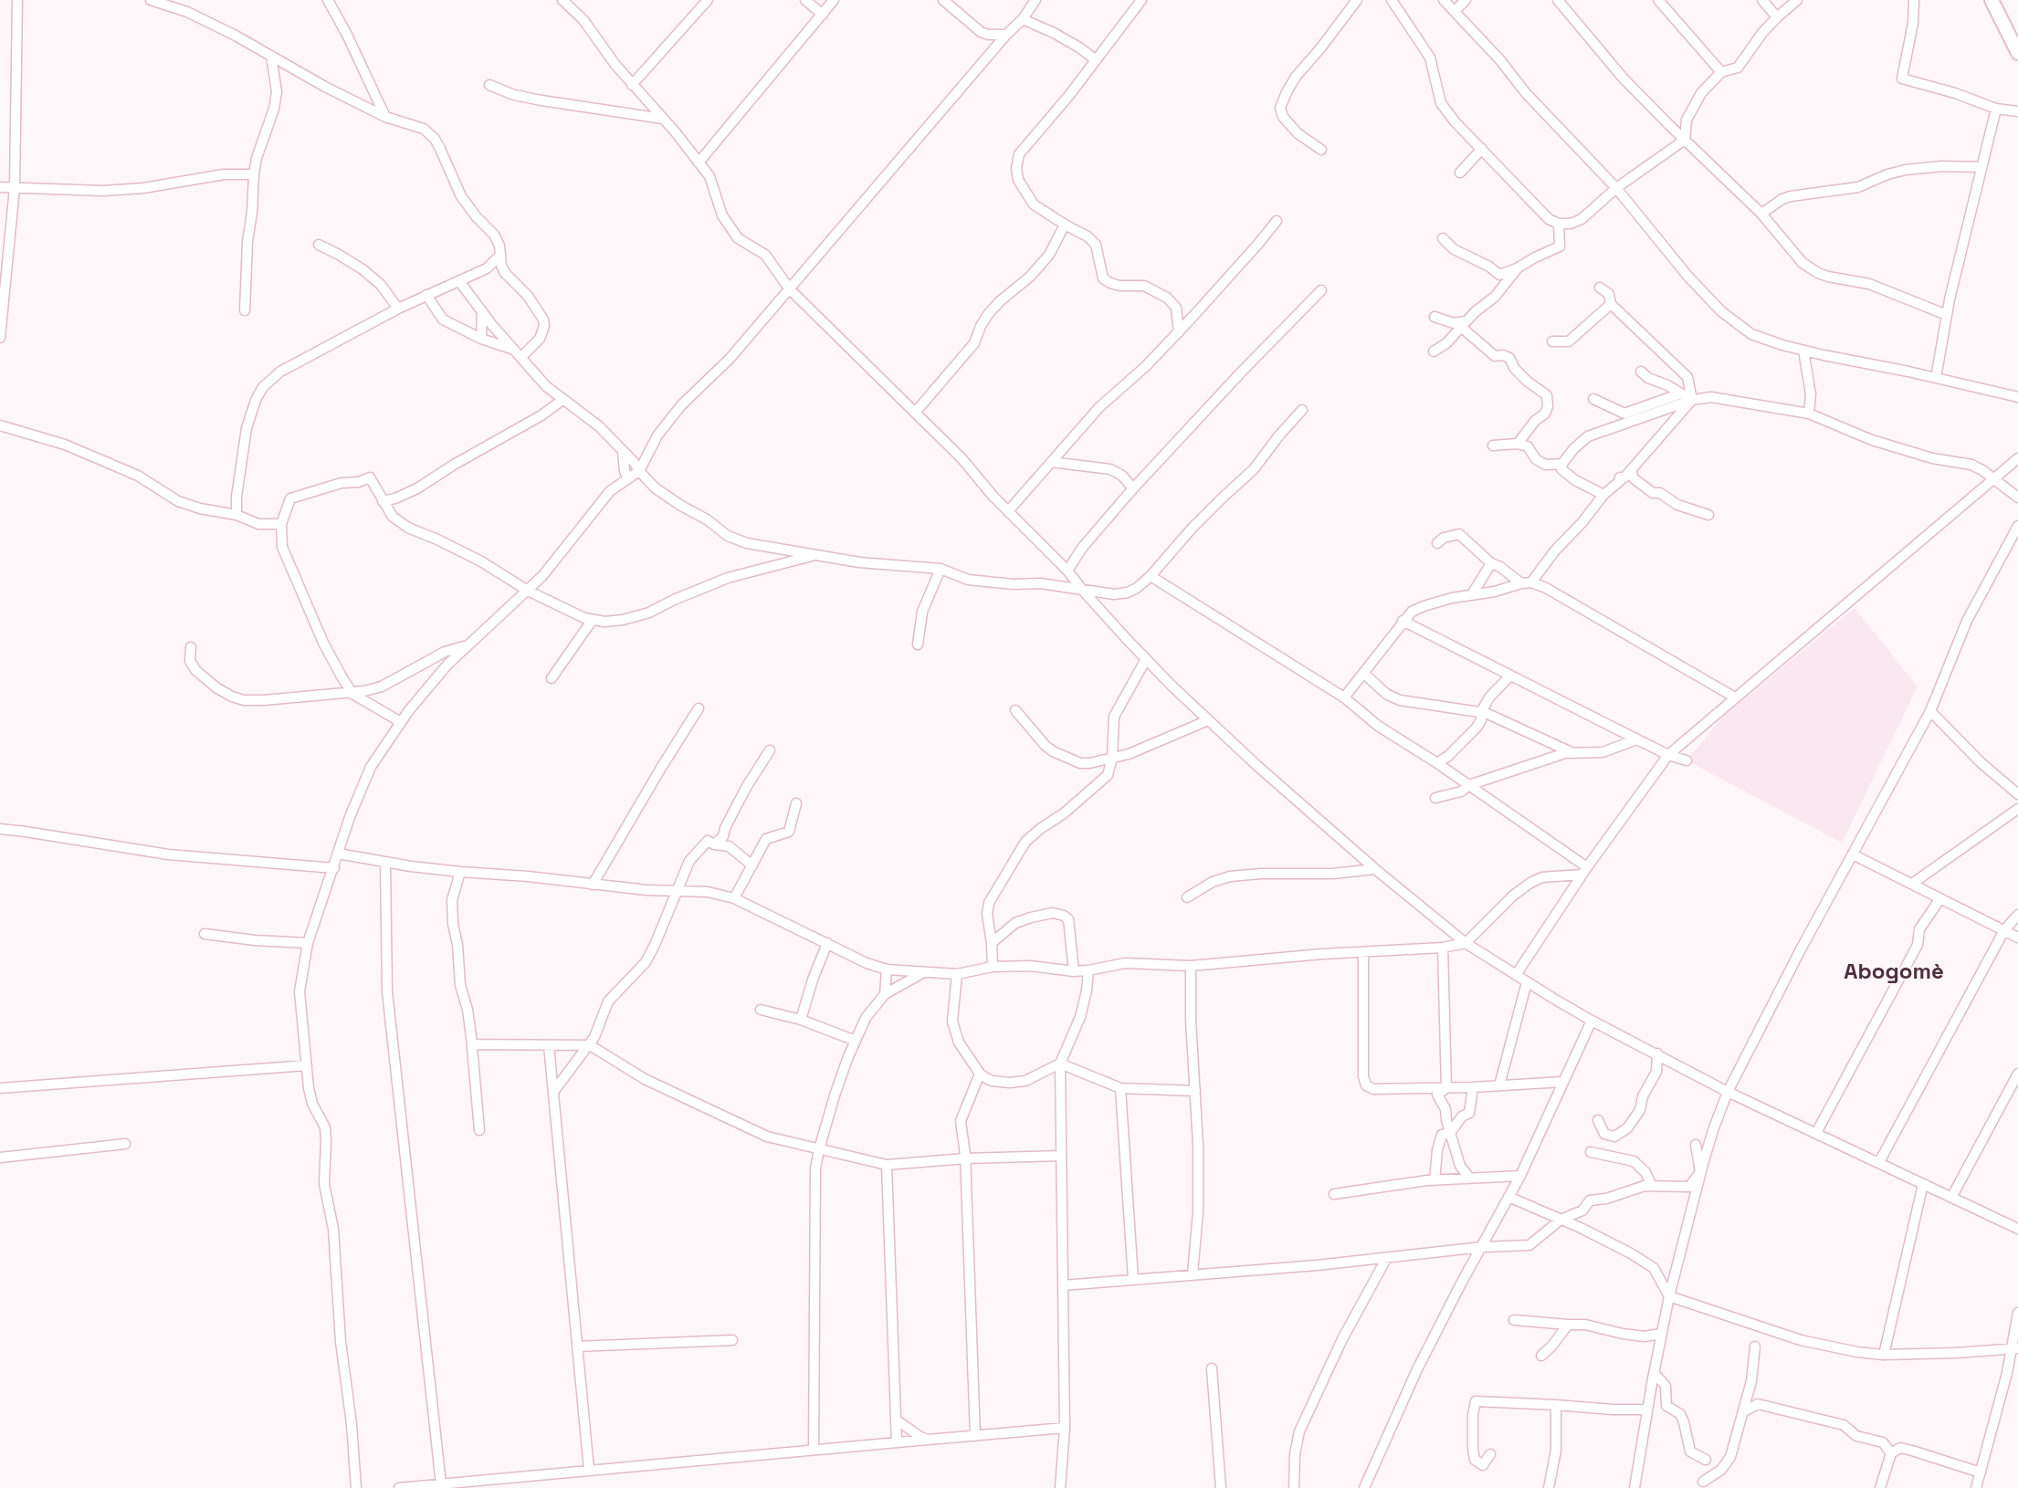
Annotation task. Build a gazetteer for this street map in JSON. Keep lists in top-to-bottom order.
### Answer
{
  "districts": ["Abogomè"]
}
